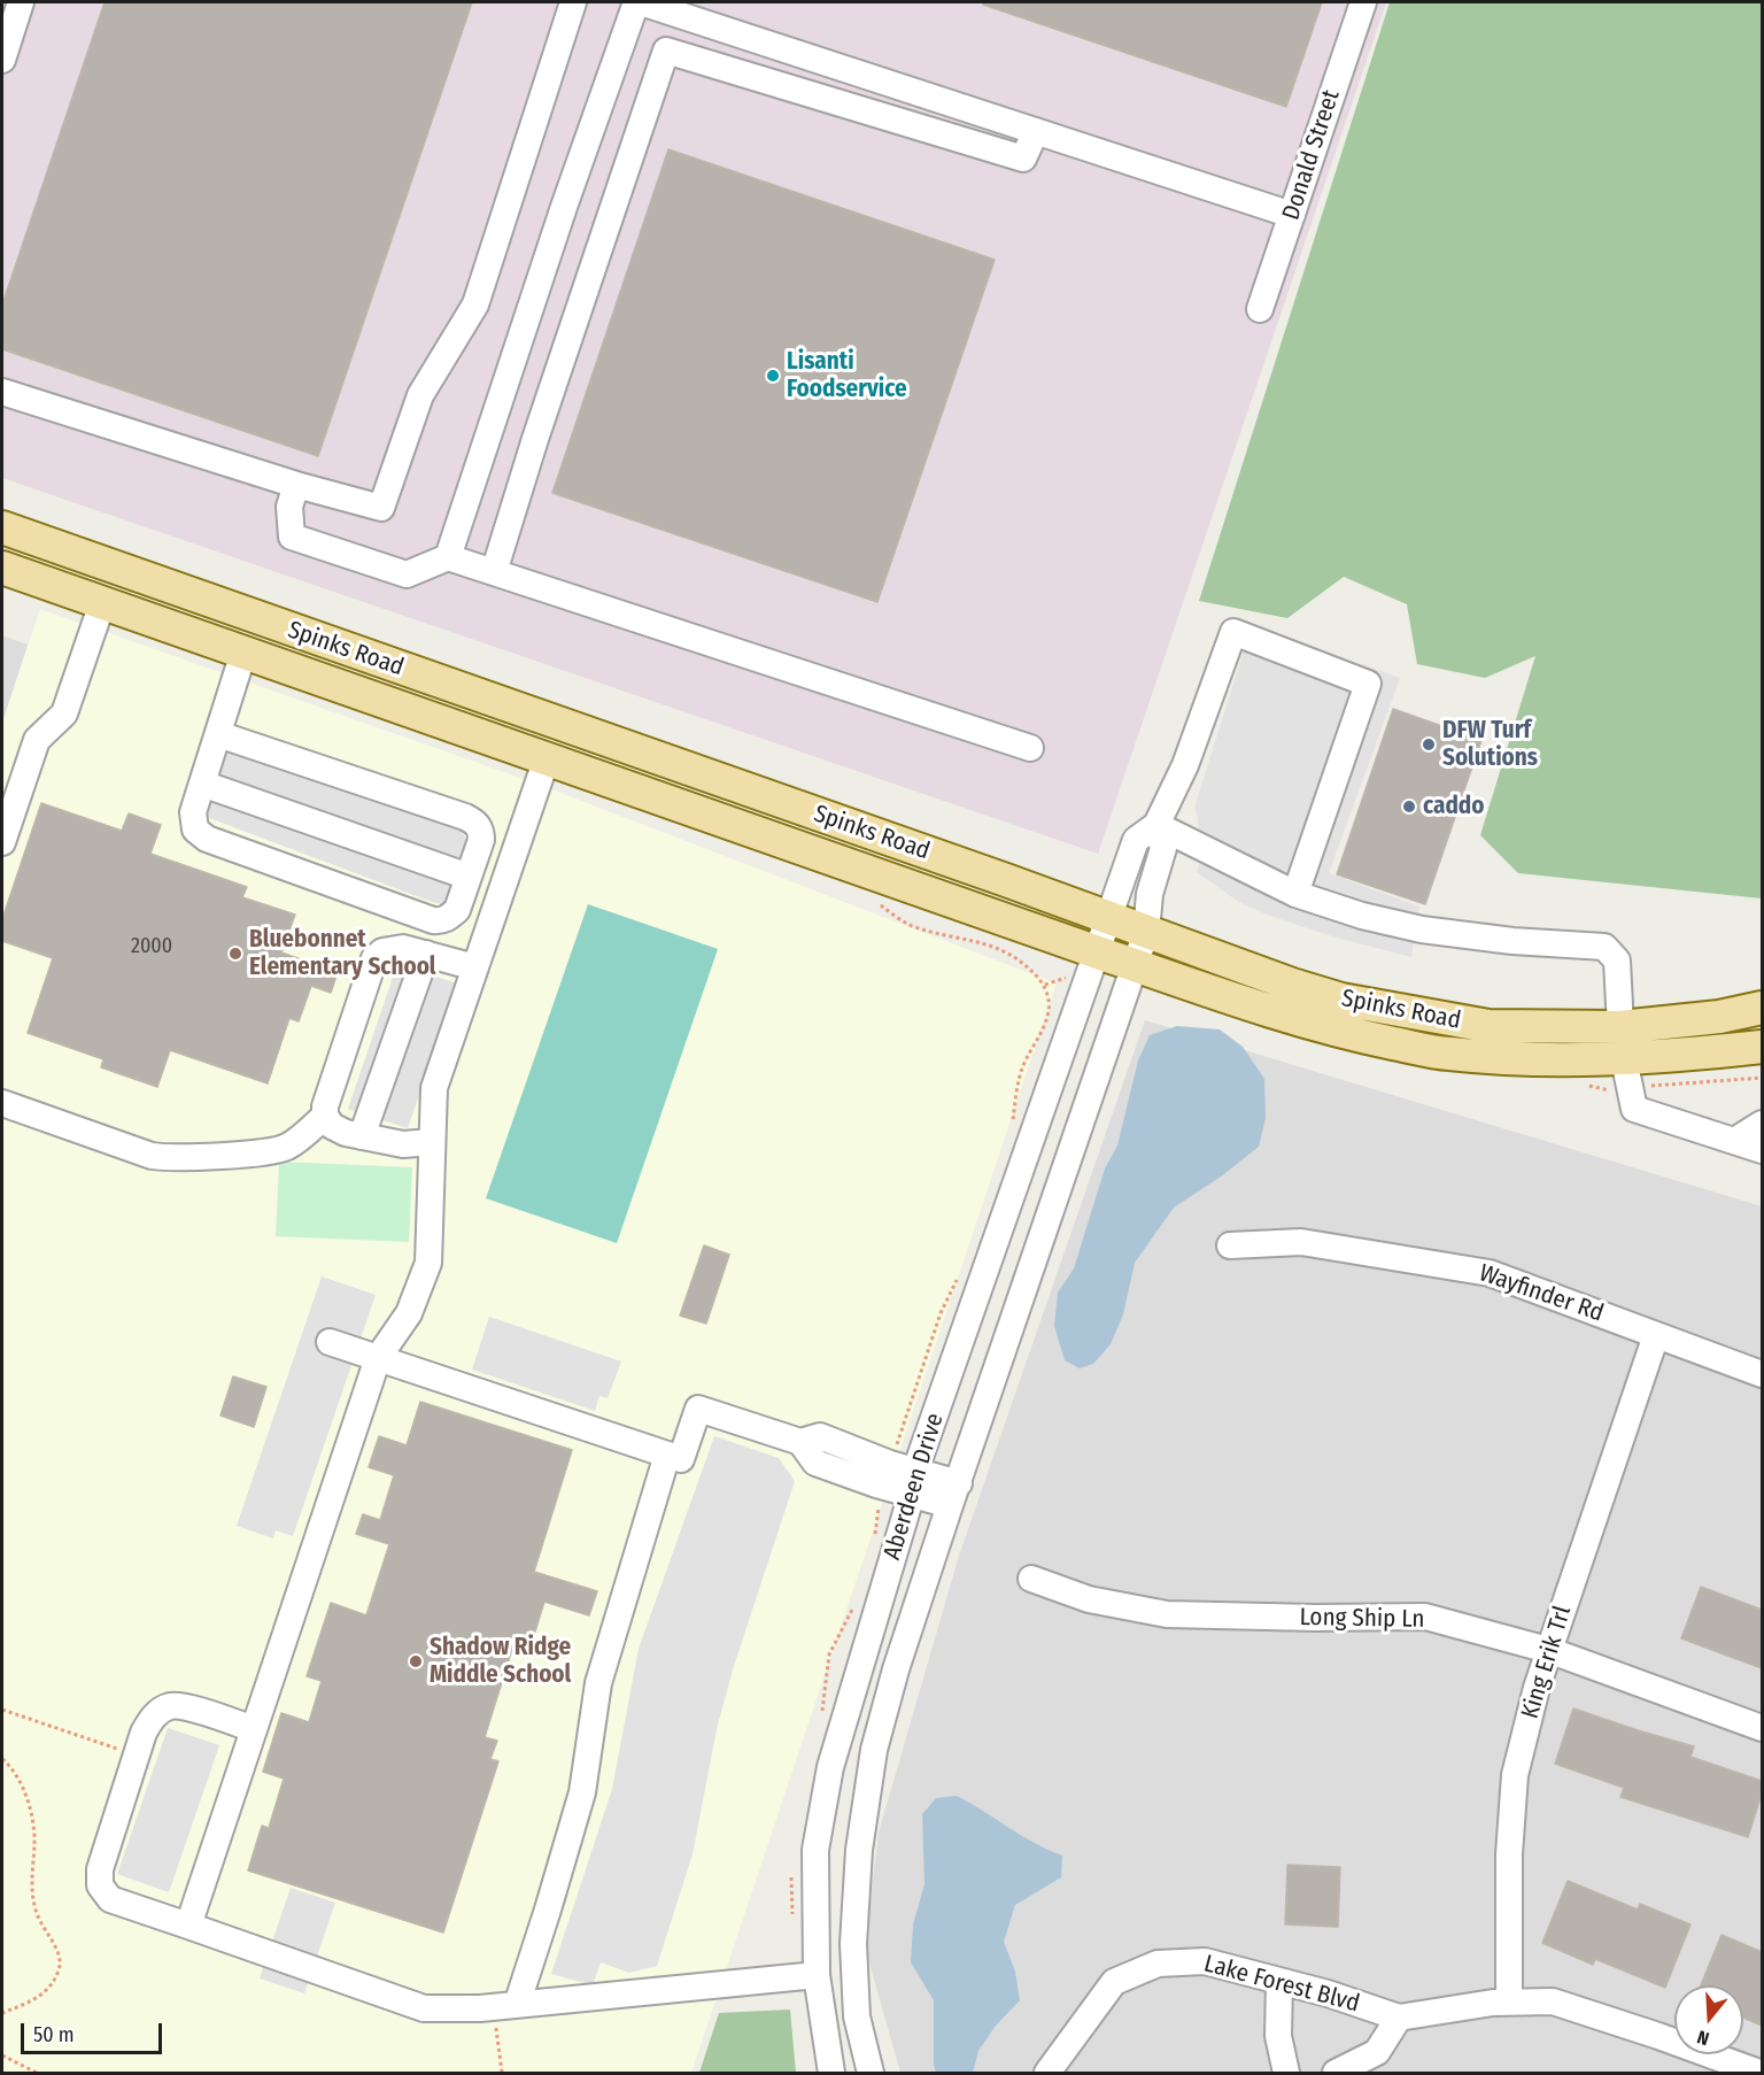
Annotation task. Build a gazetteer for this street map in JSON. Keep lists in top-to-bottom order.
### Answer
{
  "streets": {
    "main road": ["Spinks Road"],
    "street": [
      "Donald Street",
      "Wayfinder Rd",
      "Aberdeen Drive",
      "Long Ship Ln",
      "King Erik Trl",
      "Lake Forest Blvd"
    ]
  },
  "crossings": [
    ["Spinks Road", "Aberdeen Drive"],
    ["Wayfinder Rd", "King Erik Trl"],
    ["Long Ship Ln", "King Erik Trl"],
    ["King Erik Trl", "Lake Forest Blvd"]
  ],
  "places": [
    "Lisanti Foodservice",
    "DFW Turf Solutions",
    "caddo",
    "Bluebonnet Elementary School",
    "Shadow Ridge Middle School"
  ],
  "house_numbers": ["2000"],
  "scale_bar": "50 m",
  "north": "bottom"
}
